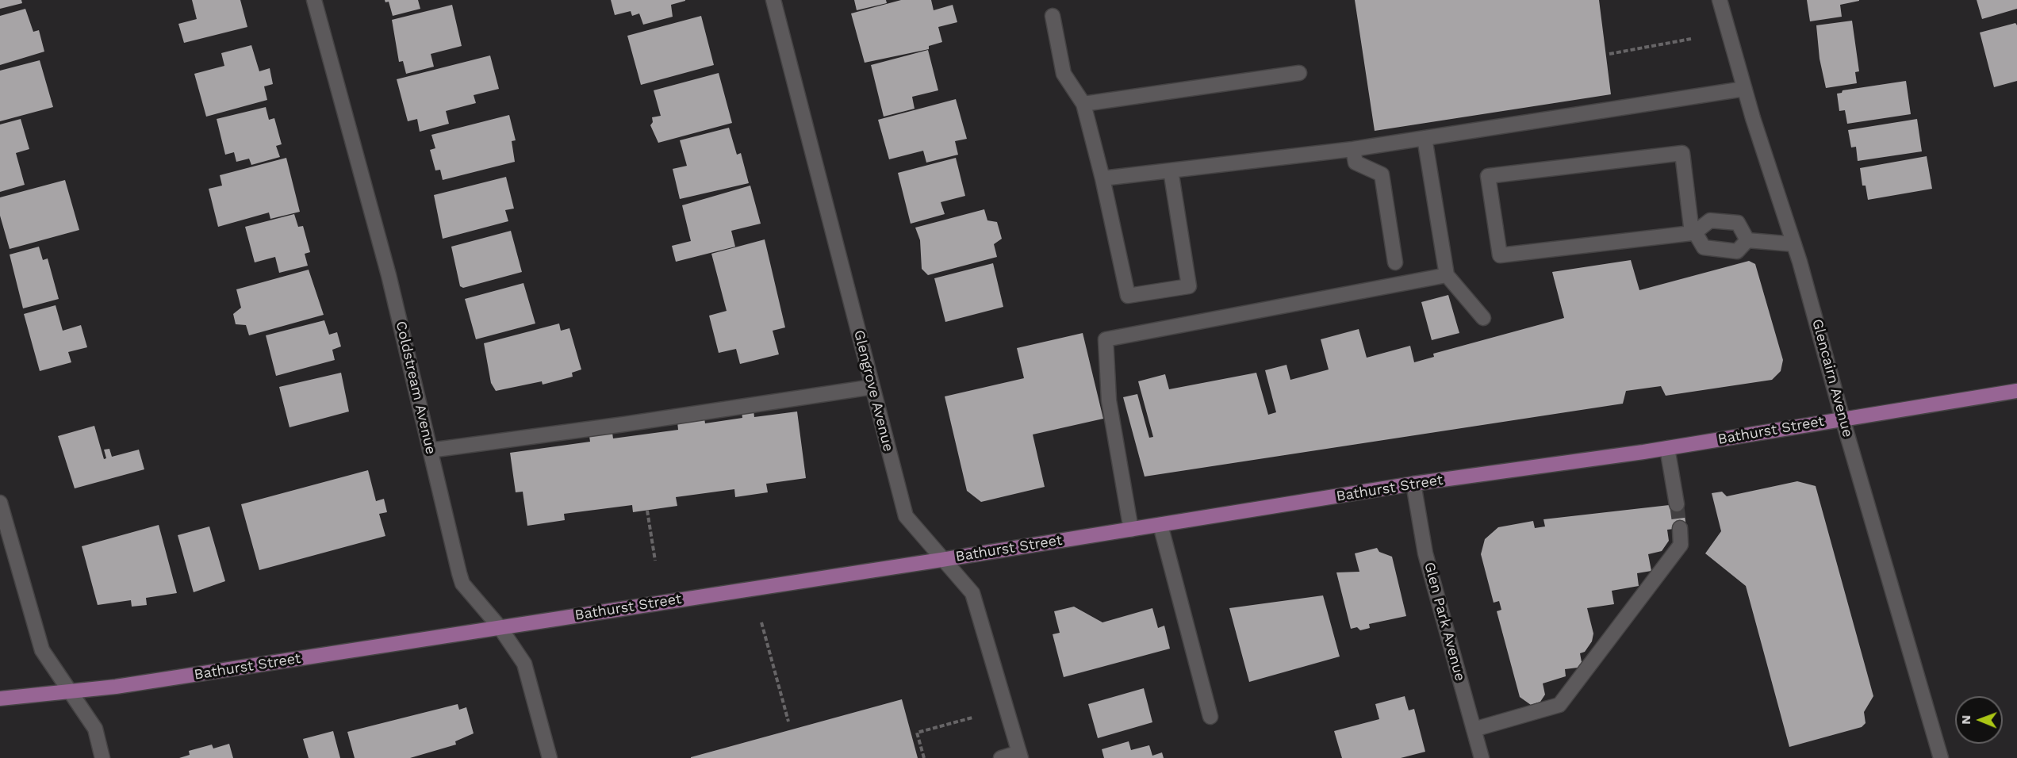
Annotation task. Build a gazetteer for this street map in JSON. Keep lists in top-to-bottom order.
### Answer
{
  "streets": {
    "main road": ["Bathurst Street"],
    "street": [
      "Glencairn Avenue",
      "Coldstream Avenue",
      "Glengrove Avenue",
      "Glen Park Avenue"
    ]
  },
  "crossings": [
    ["Glencairn Avenue", "Bathurst Street"],
    ["Coldstream Avenue", "Bathurst Street"],
    ["Glengrove Avenue", "Bathurst Street"],
    ["Bathurst Street", "Glen Park Avenue"]
  ],
  "north": "left"
}
